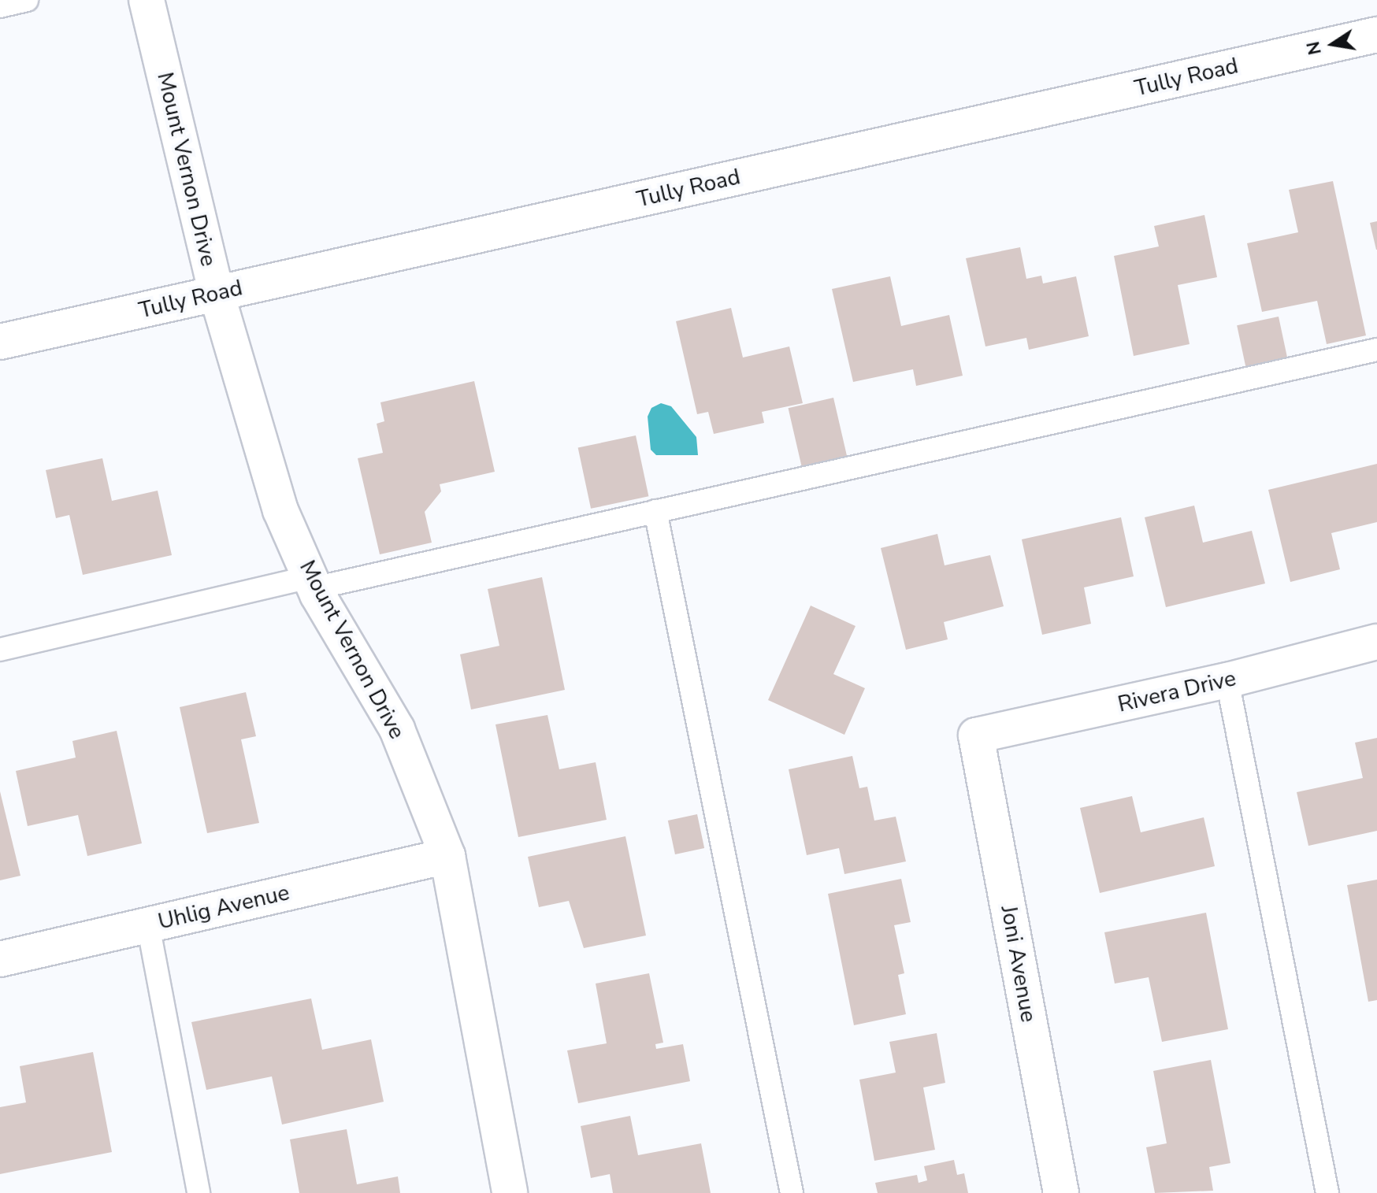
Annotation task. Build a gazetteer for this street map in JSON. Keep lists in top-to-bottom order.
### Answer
{
  "streets": {
    "street": [
      "Tully Road",
      "Mount Vernon Drive",
      "Rivera Drive",
      "Uhlig Avenue",
      "Joni Avenue"
    ]
  },
  "crossings": [
    ["Tully Road", "Mount Vernon Drive"],
    ["Mount Vernon Drive", "Uhlig Avenue"],
    ["Rivera Drive", "Joni Avenue"]
  ],
  "north": "left"
}
